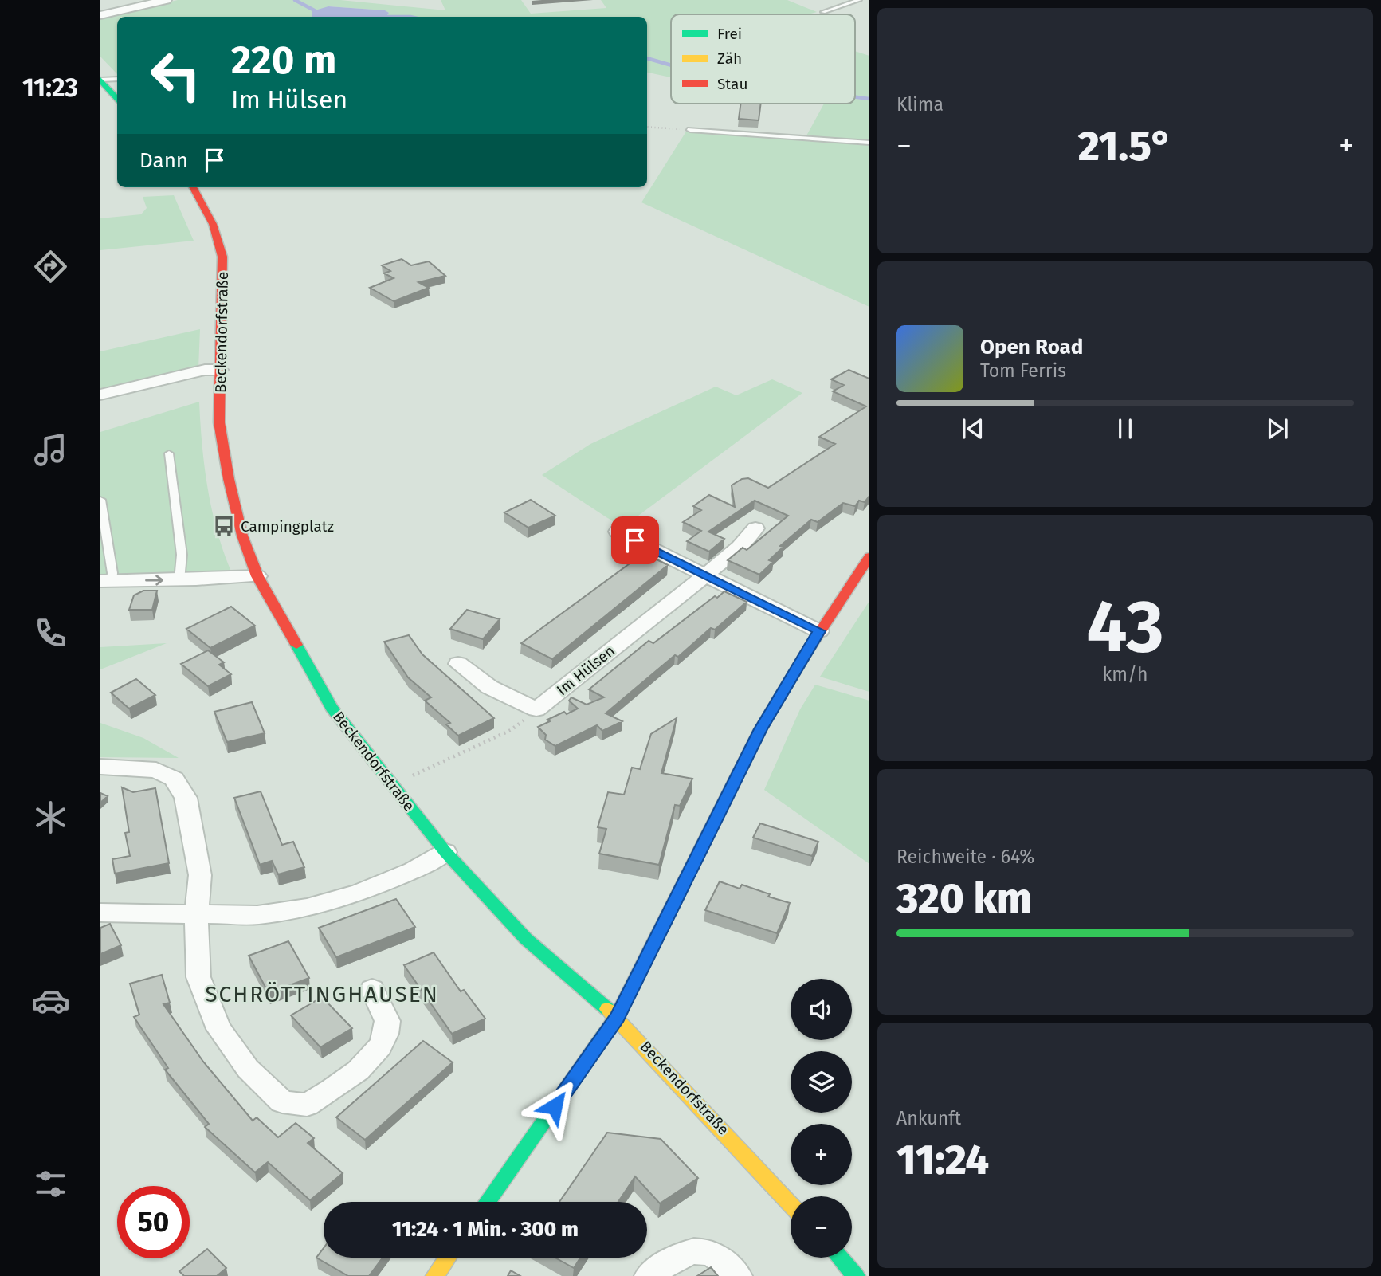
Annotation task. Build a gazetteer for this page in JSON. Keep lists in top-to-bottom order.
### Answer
{
  "streets": {
    "street": ["Beckendorfstraße", "Im Hülsen"]
  },
  "districts": ["SCHRÖTTINGHAUSEN"],
  "places": {
    "bus stop": ["Campingplatz"]
  },
  "legend": ["Frei", "Zäh", "Stau"],
  "page": {
    "tabs": "11:23",
    "tile": [
      "Klima",
      ["43", "km/h"],
      ["Reichweite · 64%", "320 km"],
      ["Ankunft", "11:24"]
    ],
    "turn": ["220 m", "Im Hülsen"],
    "heat": ["−", "21.5°", "+"],
    "then": "Dann",
    "song": ["Open Road", "Tom Ferris"],
    "map_buttons": ["+", "−"],
    "limit": "50",
    "trip": "11:24 · 1 Min. · 300 m"
  }
}
